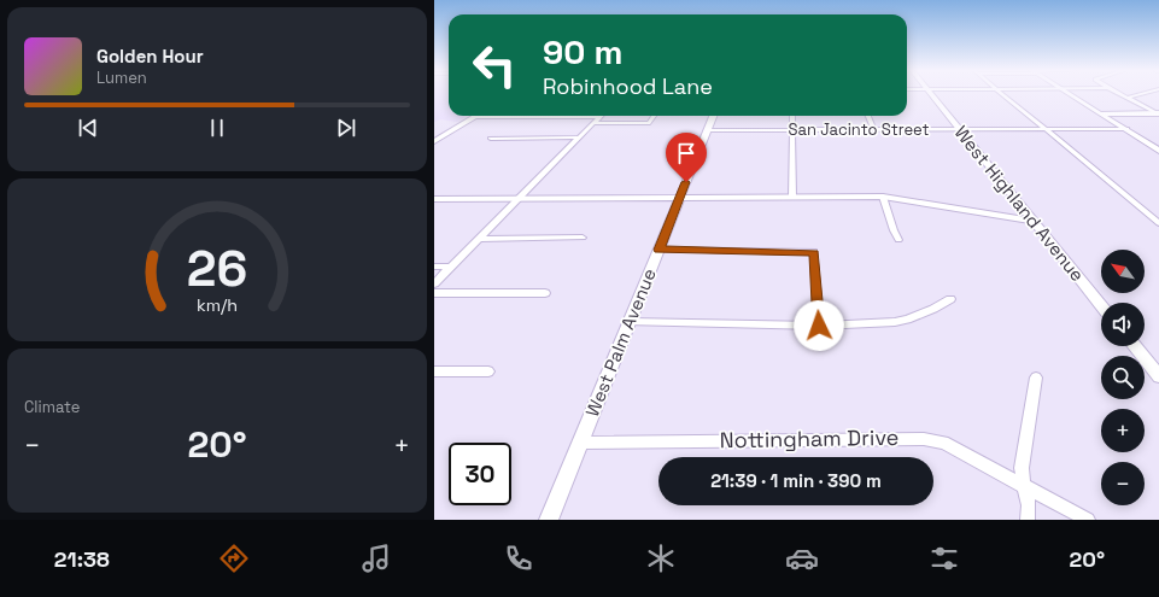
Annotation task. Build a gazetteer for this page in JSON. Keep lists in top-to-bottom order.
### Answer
{
  "streets": {
    "street": [
      "San Jacinto Street",
      "West Highland Avenue",
      "West Palm Avenue",
      "Nottingham Drive"
    ]
  },
  "crossings": [
    ["San Jacinto Street", "West Highland Avenue"],
    ["San Jacinto Street", "West Palm Avenue"],
    ["West Palm Avenue", "Nottingham Drive"]
  ],
  "north": "top left",
  "page": {
    "turn": ["90 m", "Robinhood Lane"],
    "song": ["Golden Hour", "Lumen"],
    "map_buttons": ["+", "−"],
    "tile": "Climate",
    "heat": ["−", "20°", "+"],
    "limit": "30",
    "trip": "21:39 · 1 min · 390 m",
    "tabs": ["21:38", "20°"],
    "gauge": ["26", "km/h"]
  }
}
